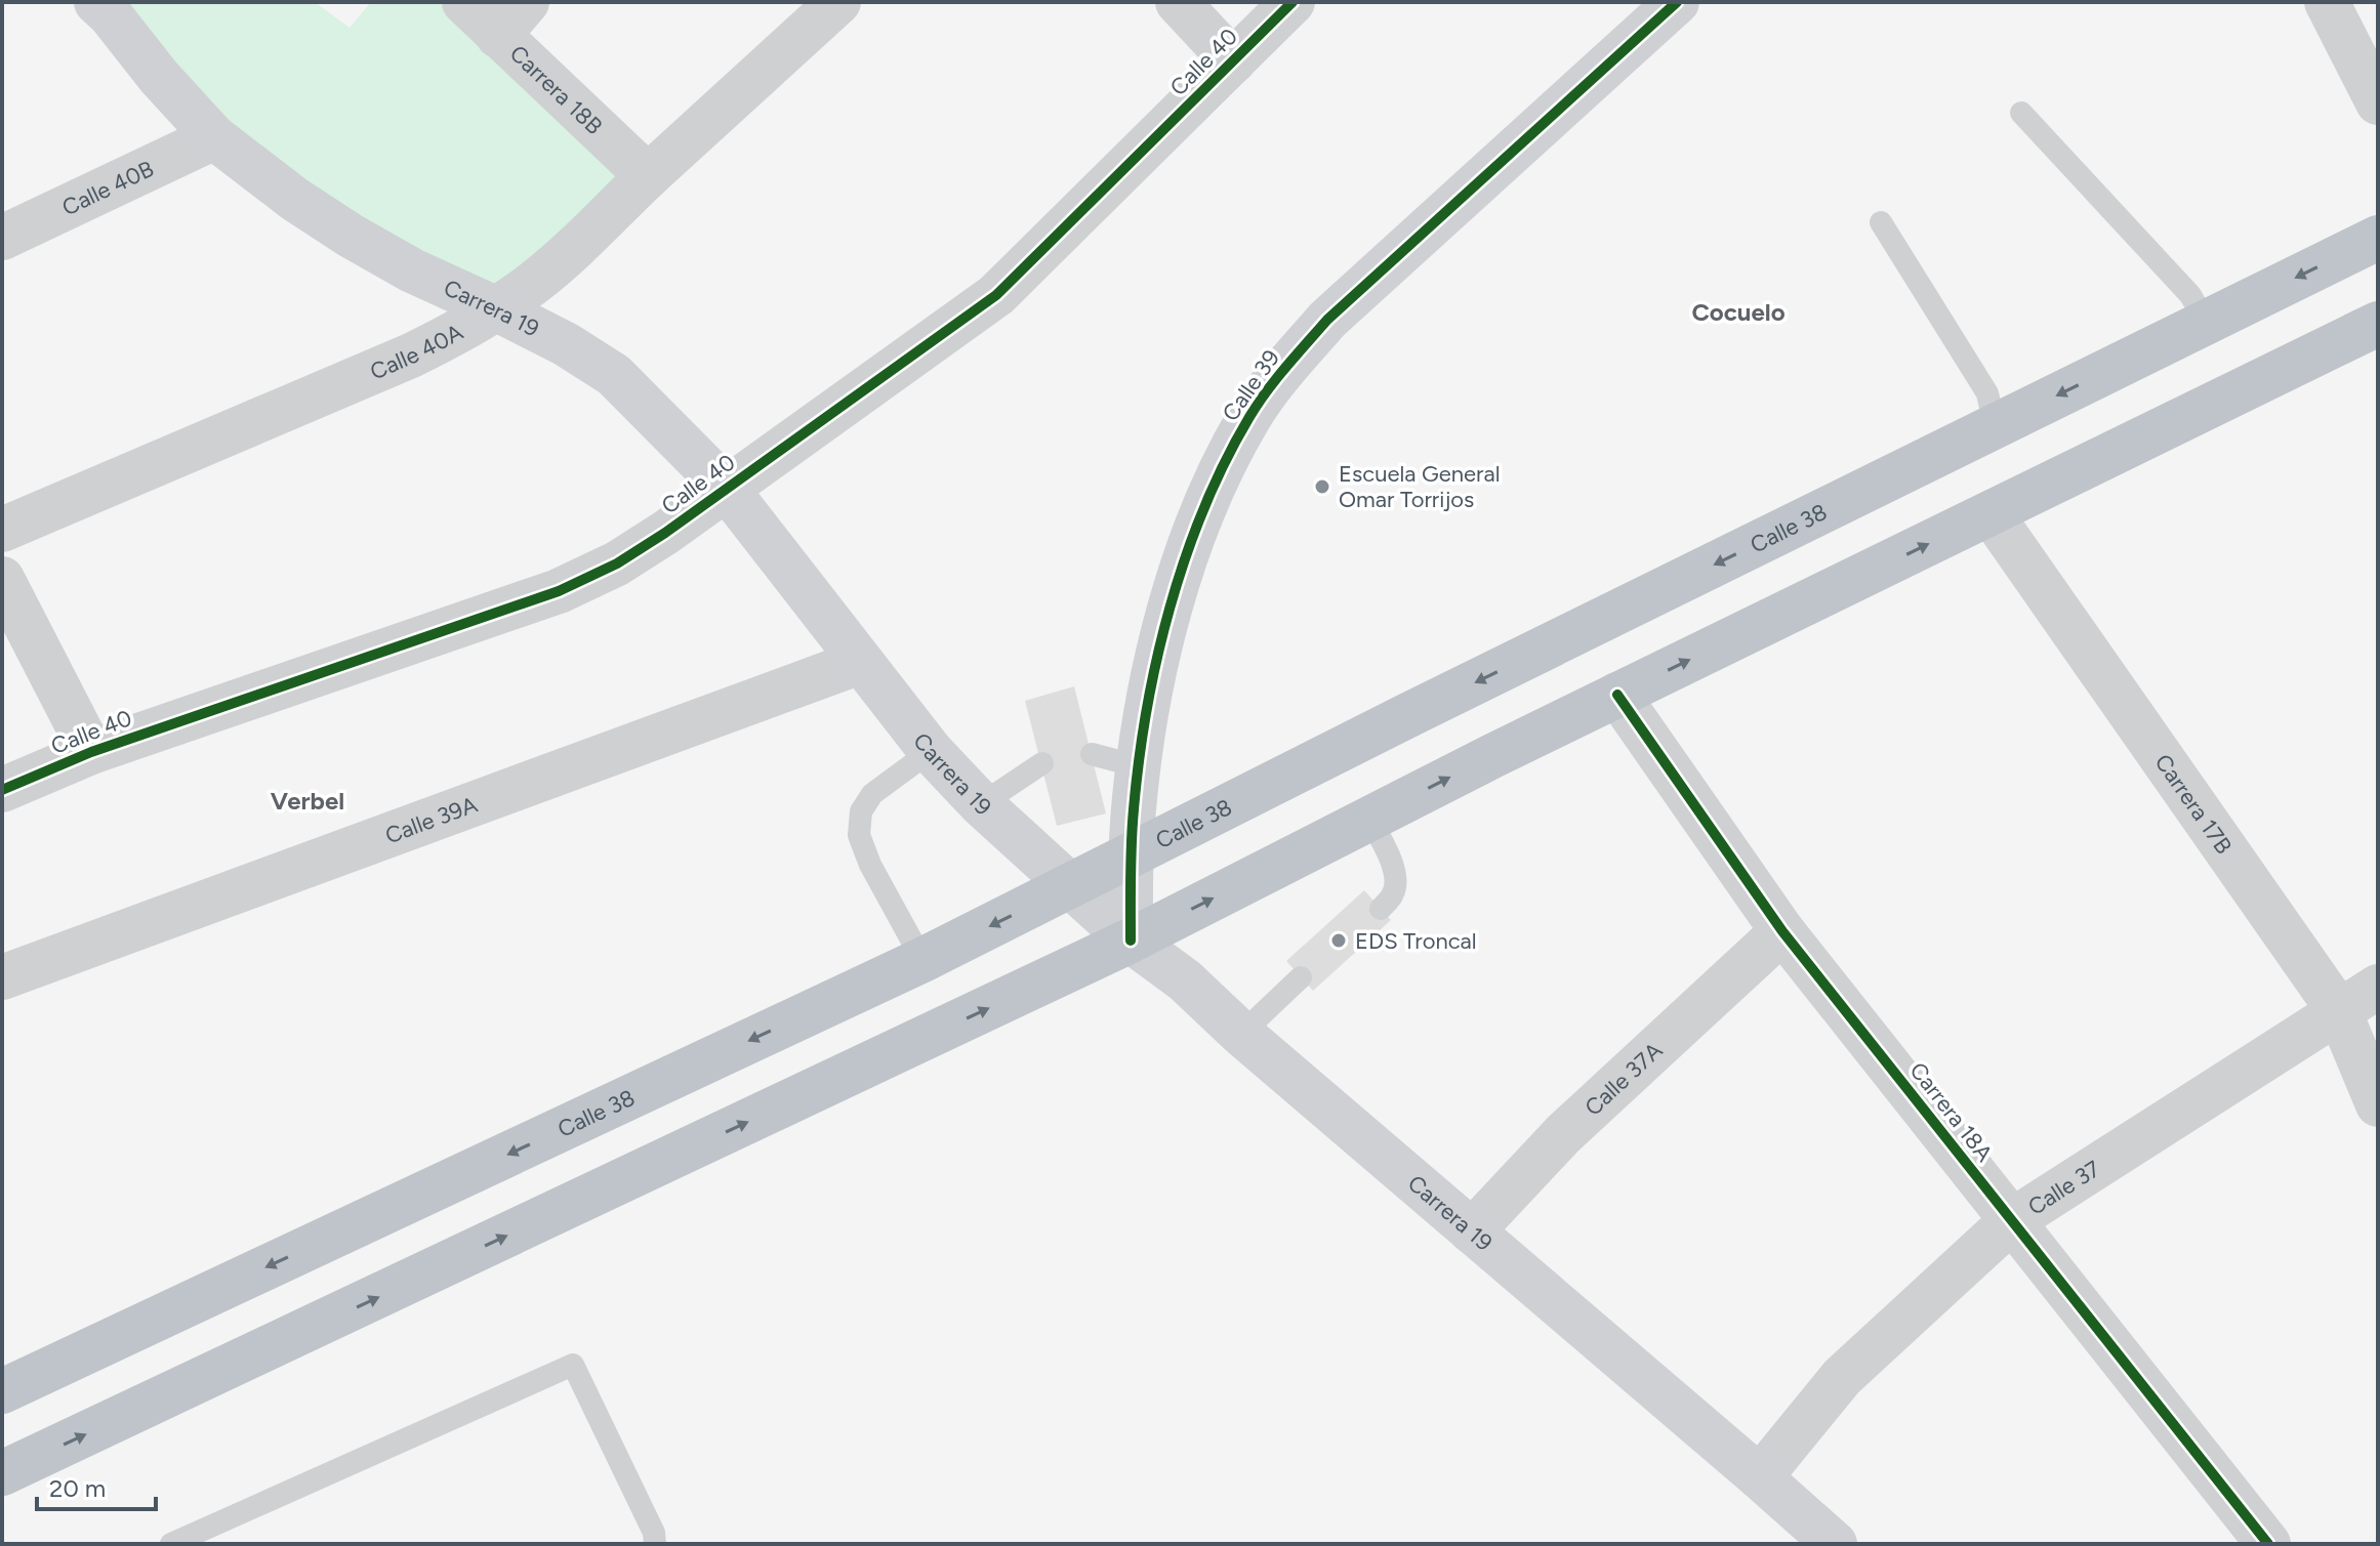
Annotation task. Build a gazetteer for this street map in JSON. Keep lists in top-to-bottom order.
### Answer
{
  "streets": {
    "highway": ["Calle 38"],
    "main road": ["Carrera 19", "Calle 39"],
    "street": [
      "Calle 40",
      "Carrera 18B",
      "Calle 40B",
      "Calle 40A",
      "Carrera 17B",
      "Calle 39A",
      "Calle 37A",
      "Carrera 18A",
      "Calle 37"
    ]
  },
  "crossings": [
    ["Calle 40", "Carrera 19"],
    ["Carrera 18B", "Calle 40A"],
    ["Calle 40B", "Carrera 19"],
    ["Carrera 19", "Calle 40A"],
    ["Carrera 19", "Calle 39"],
    ["Carrera 19", "Calle 38"],
    ["Carrera 19", "Calle 39A"],
    ["Carrera 19", "Calle 37A"],
    ["Carrera 19", "Calle 37"],
    ["Calle 39", "Calle 38"],
    ["Carrera 17B", "Calle 37"],
    ["Calle 37A", "Carrera 18A"],
    ["Carrera 18A", "Calle 37"]
  ],
  "districts": ["Cocuelo", "Verbel"],
  "places": ["Escuela General Omar Torrijos", "EDS Troncal"],
  "scale_bar": "20 m"
}
